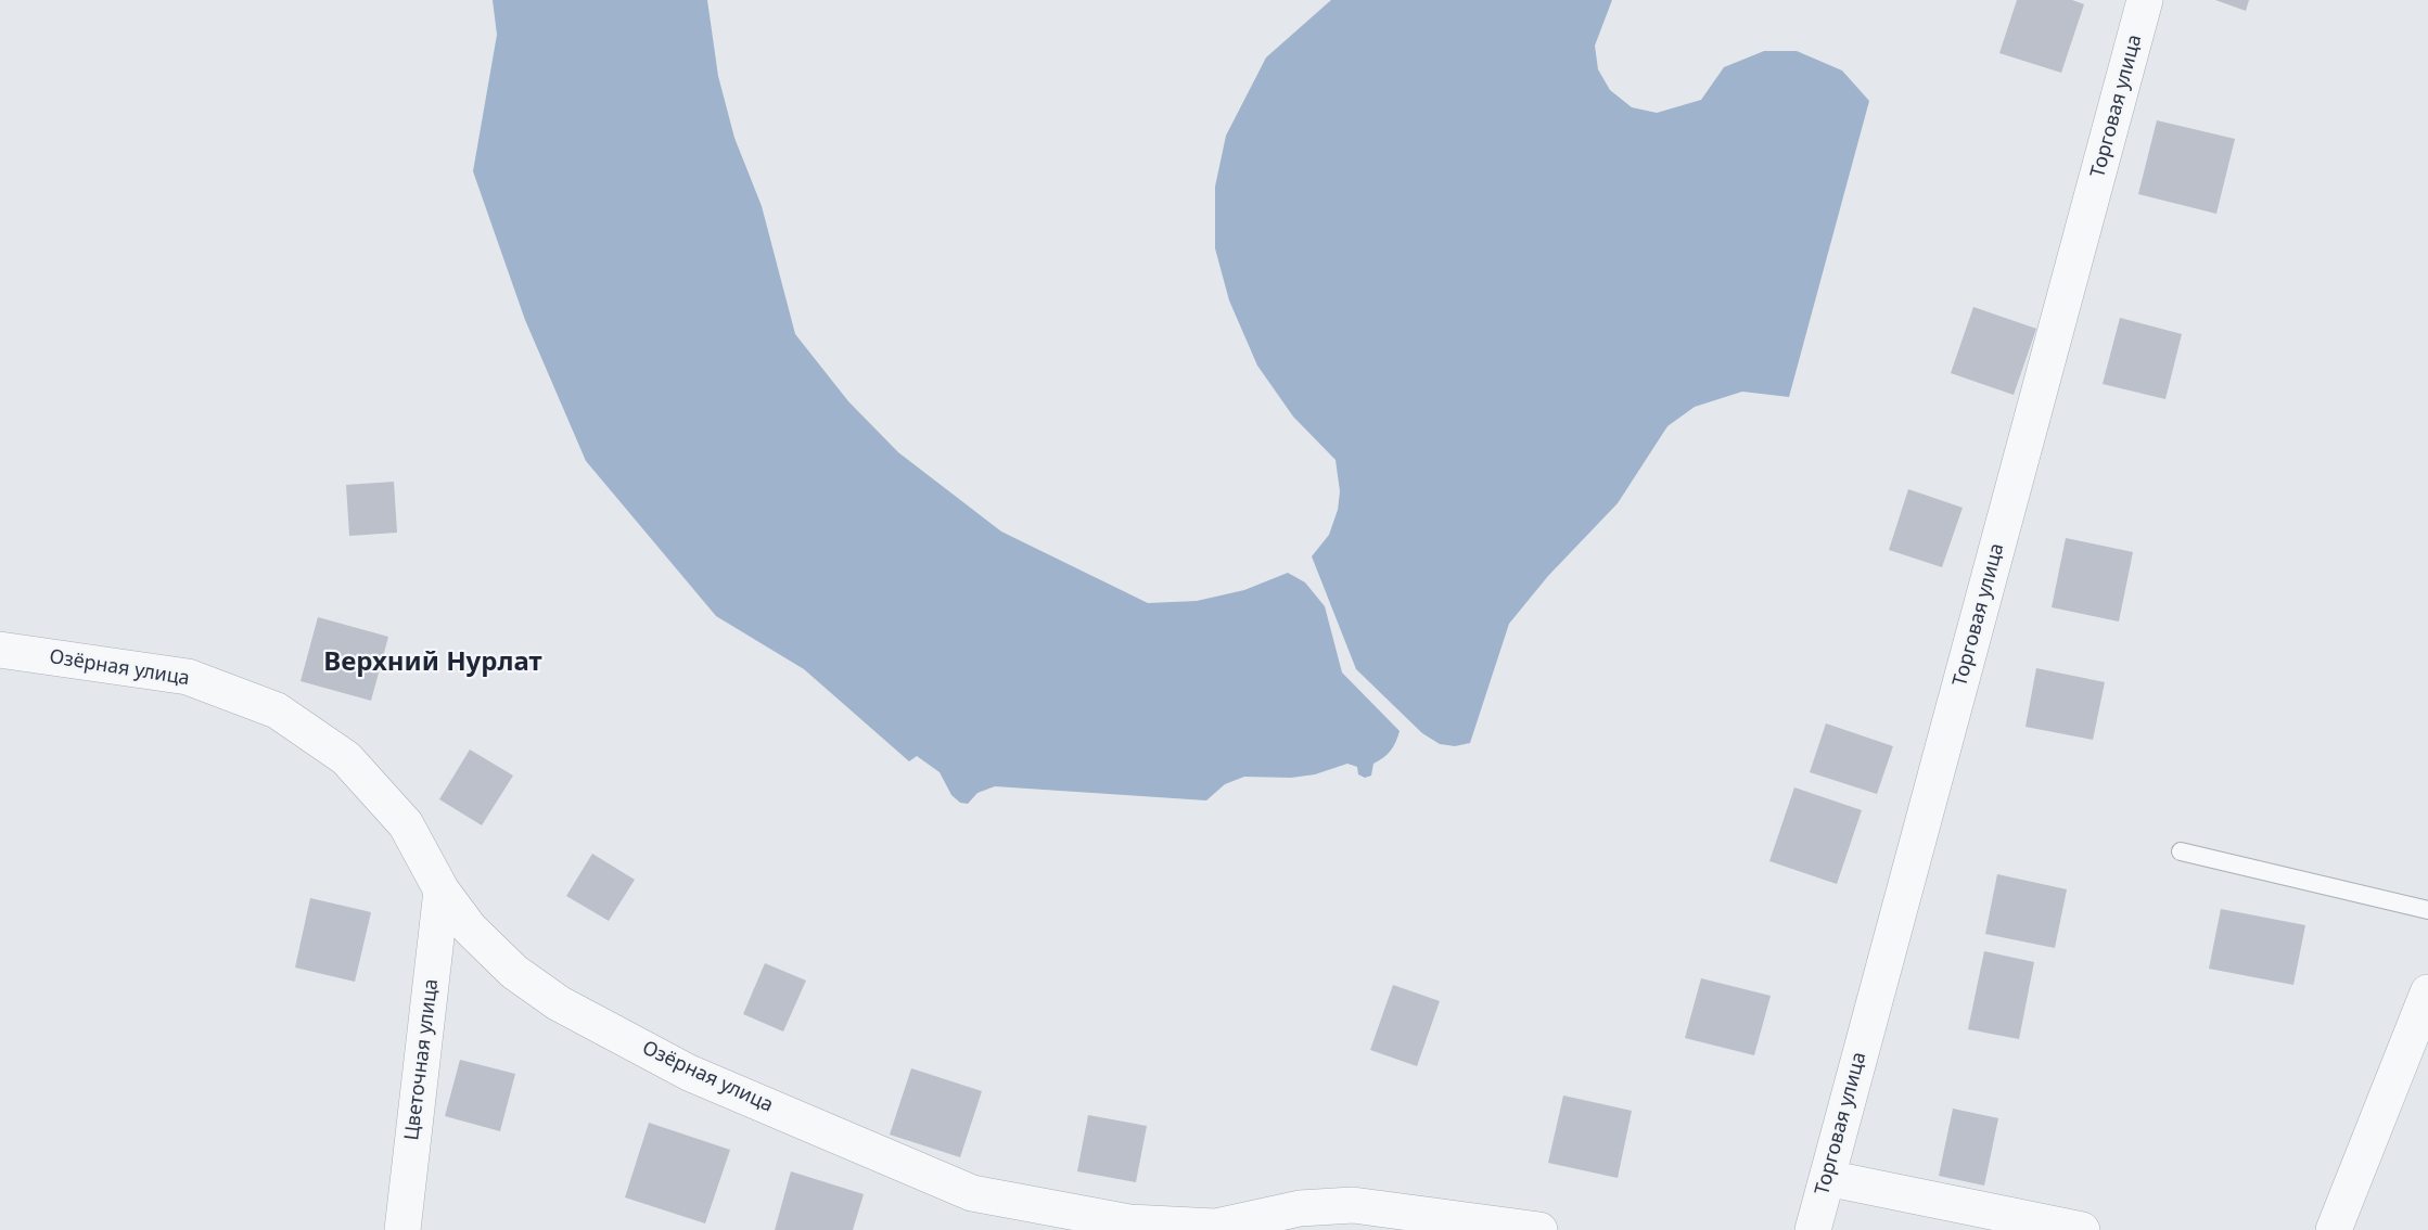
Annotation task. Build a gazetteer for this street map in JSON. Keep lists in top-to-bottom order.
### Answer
{
  "streets": {
    "street": ["Торговая улица", "Озёрная улица", "Цветочная улица"]
  },
  "crossings": [
    ["Озёрная улица", "Цветочная улица"]
  ],
  "districts": ["Верхний Нурлат"]
}
